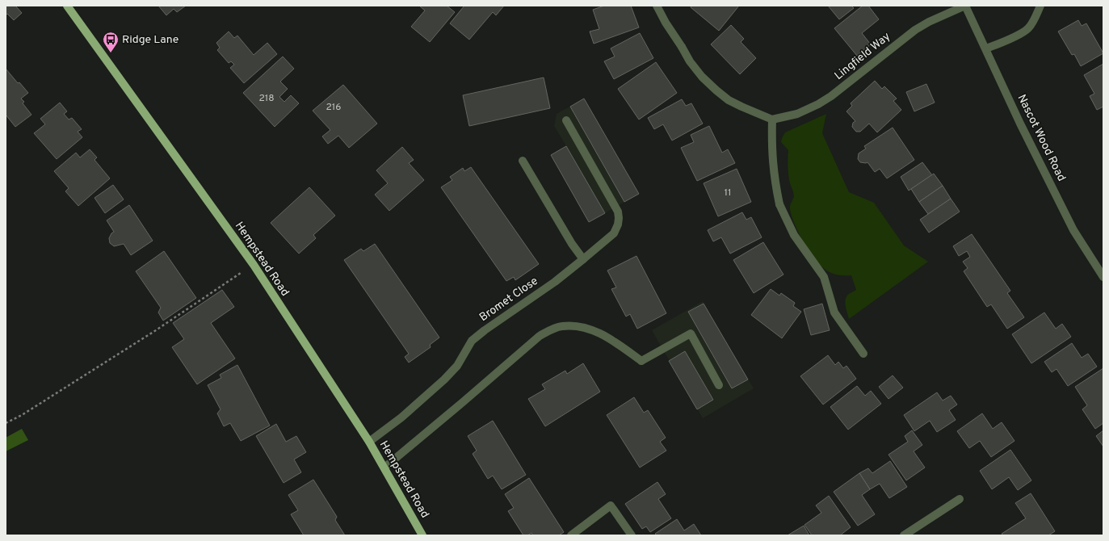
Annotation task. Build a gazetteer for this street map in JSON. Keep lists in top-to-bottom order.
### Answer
{
  "streets": {
    "main road": ["Hempstead Road"],
    "street": ["Lingfield Way", "Nascot Wood Road", "Bromet Close"]
  },
  "crossings": [
    ["Lingfield Way", "Nascot Wood Road"],
    ["Hempstead Road", "Bromet Close"]
  ],
  "places": {
    "bus stop": ["Ridge Lane"]
  },
  "house_numbers": ["218", "216", "11"]
}
